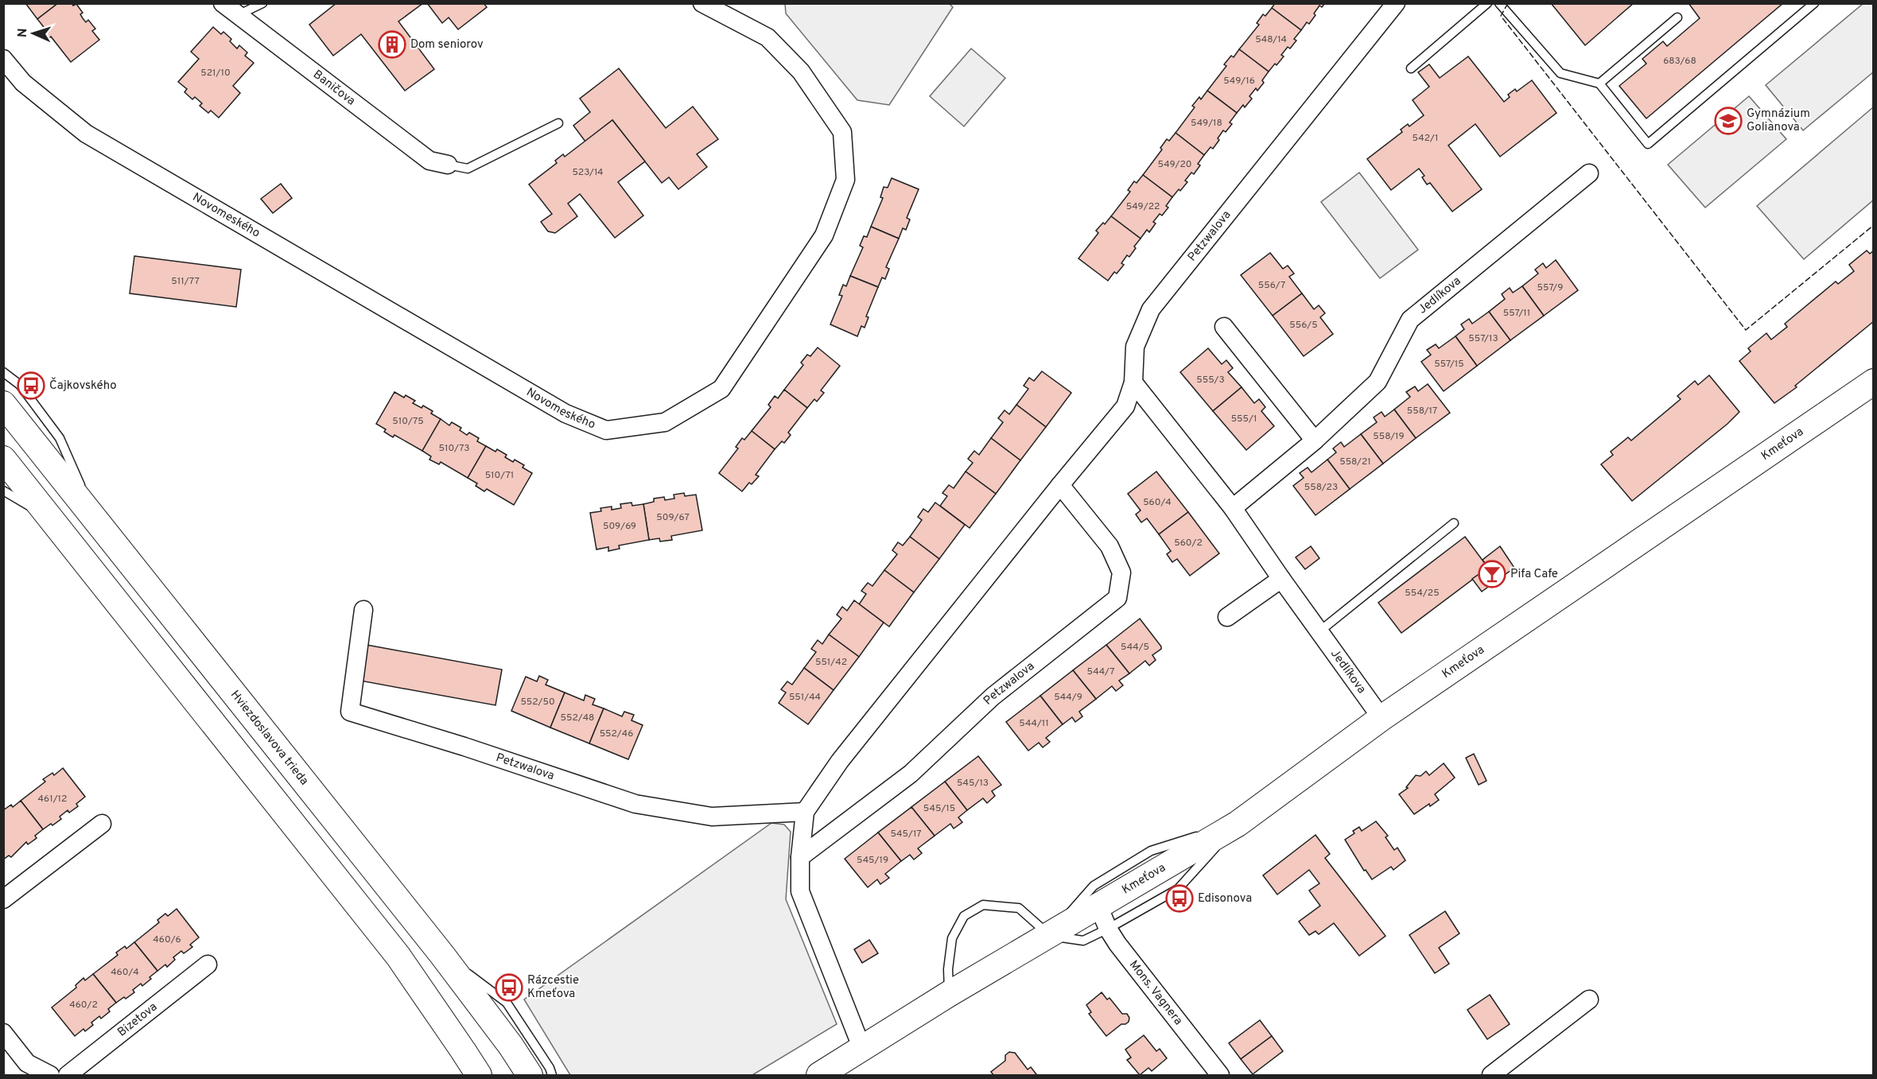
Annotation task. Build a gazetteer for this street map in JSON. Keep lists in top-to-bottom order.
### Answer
{
  "streets": {
    "street": [
      "Baničova",
      "Novomeského",
      "Petzwalova",
      "Jedlíkova",
      "Kmeťova",
      "Hviezdoslavova trieda",
      "Mons. Vagnera",
      "Bizetova"
    ]
  },
  "crossings": [
    ["Petzwalova", "Jedlíkova"],
    ["Petzwalova", "Kmeťova"],
    ["Jedlíkova", "Kmeťova"],
    ["Kmeťova", "Mons. Vagnera"]
  ],
  "places": {
    "building": ["Dom seniorov"],
    "school or university": ["Gymnázium Golianova"],
    "bus stop": ["Čajkovského", "Edisonova", "Rázcestie Kmeťova"],
    "bar": ["Pifa Cafe"]
  },
  "house_numbers": [
    "548/14",
    "683/68",
    "521/10",
    "549/16",
    "549/18",
    "542/1",
    "549/20",
    "523/14",
    "549/22",
    "511/77",
    "556/7",
    "557/9",
    "557/11",
    "556/5",
    "557/13",
    "557/15",
    "555/3",
    "558/17",
    "555/1",
    "510/75",
    "558/19",
    "510/73",
    "558/21",
    "510/71",
    "558/23",
    "560/4",
    "509/67",
    "509/69",
    "560/2",
    "554/25",
    "544/5",
    "551/42",
    "544/7",
    "551/44",
    "544/9",
    "552/50",
    "552/48",
    "544/11",
    "552/46",
    "545/13",
    "461/12",
    "545/15",
    "545/17",
    "545/19",
    "460/6",
    "460/4",
    "460/2"
  ],
  "north": "left"
}
